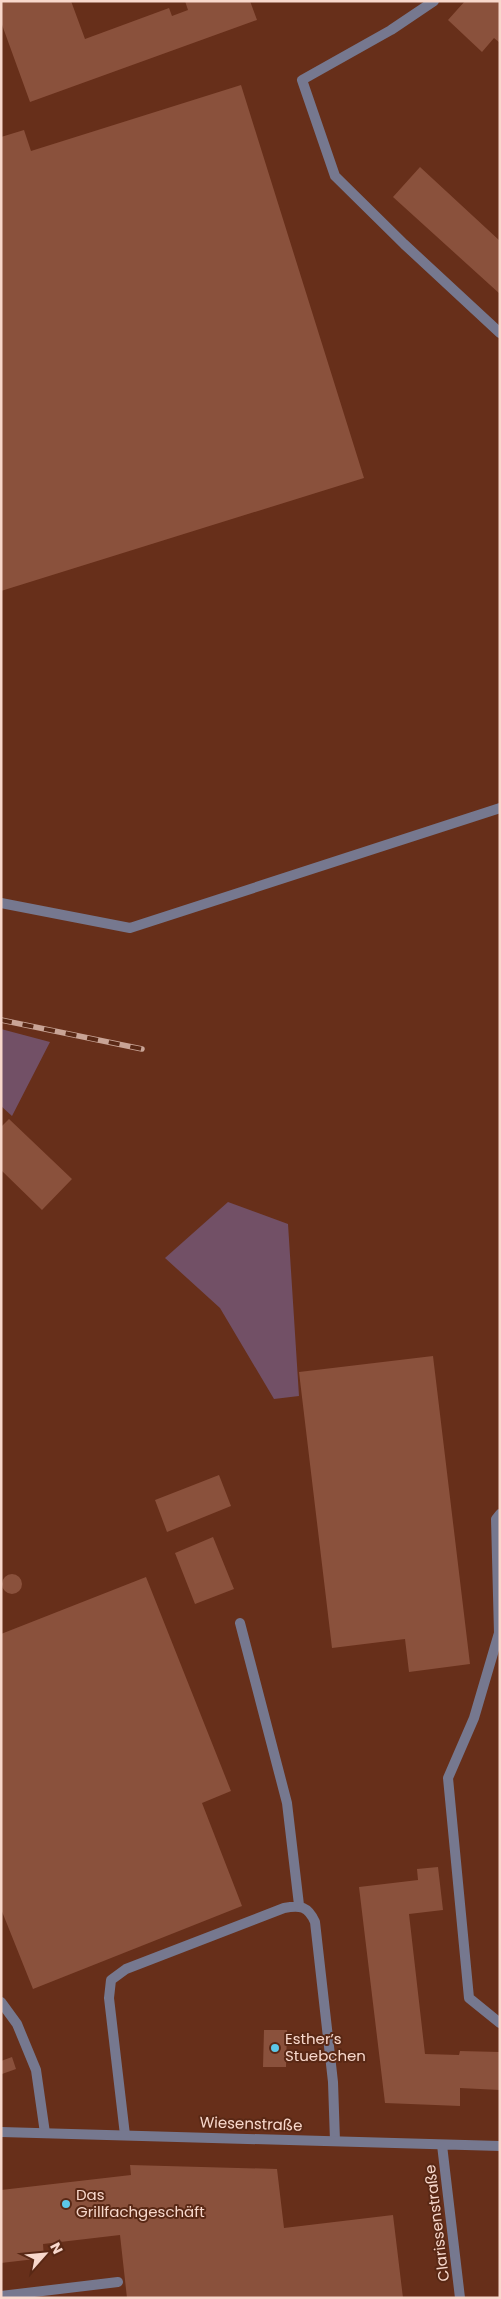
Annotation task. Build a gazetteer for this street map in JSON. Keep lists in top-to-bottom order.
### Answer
{
  "streets": {
    "street": ["Wiesenstraße", "Clarissenstraße"]
  },
  "crossings": [
    ["Wiesenstraße", "Clarissenstraße"]
  ],
  "places": ["Esther’s Stuebchen", "Das Grillfachgeschäft"],
  "north": "top right"
}
